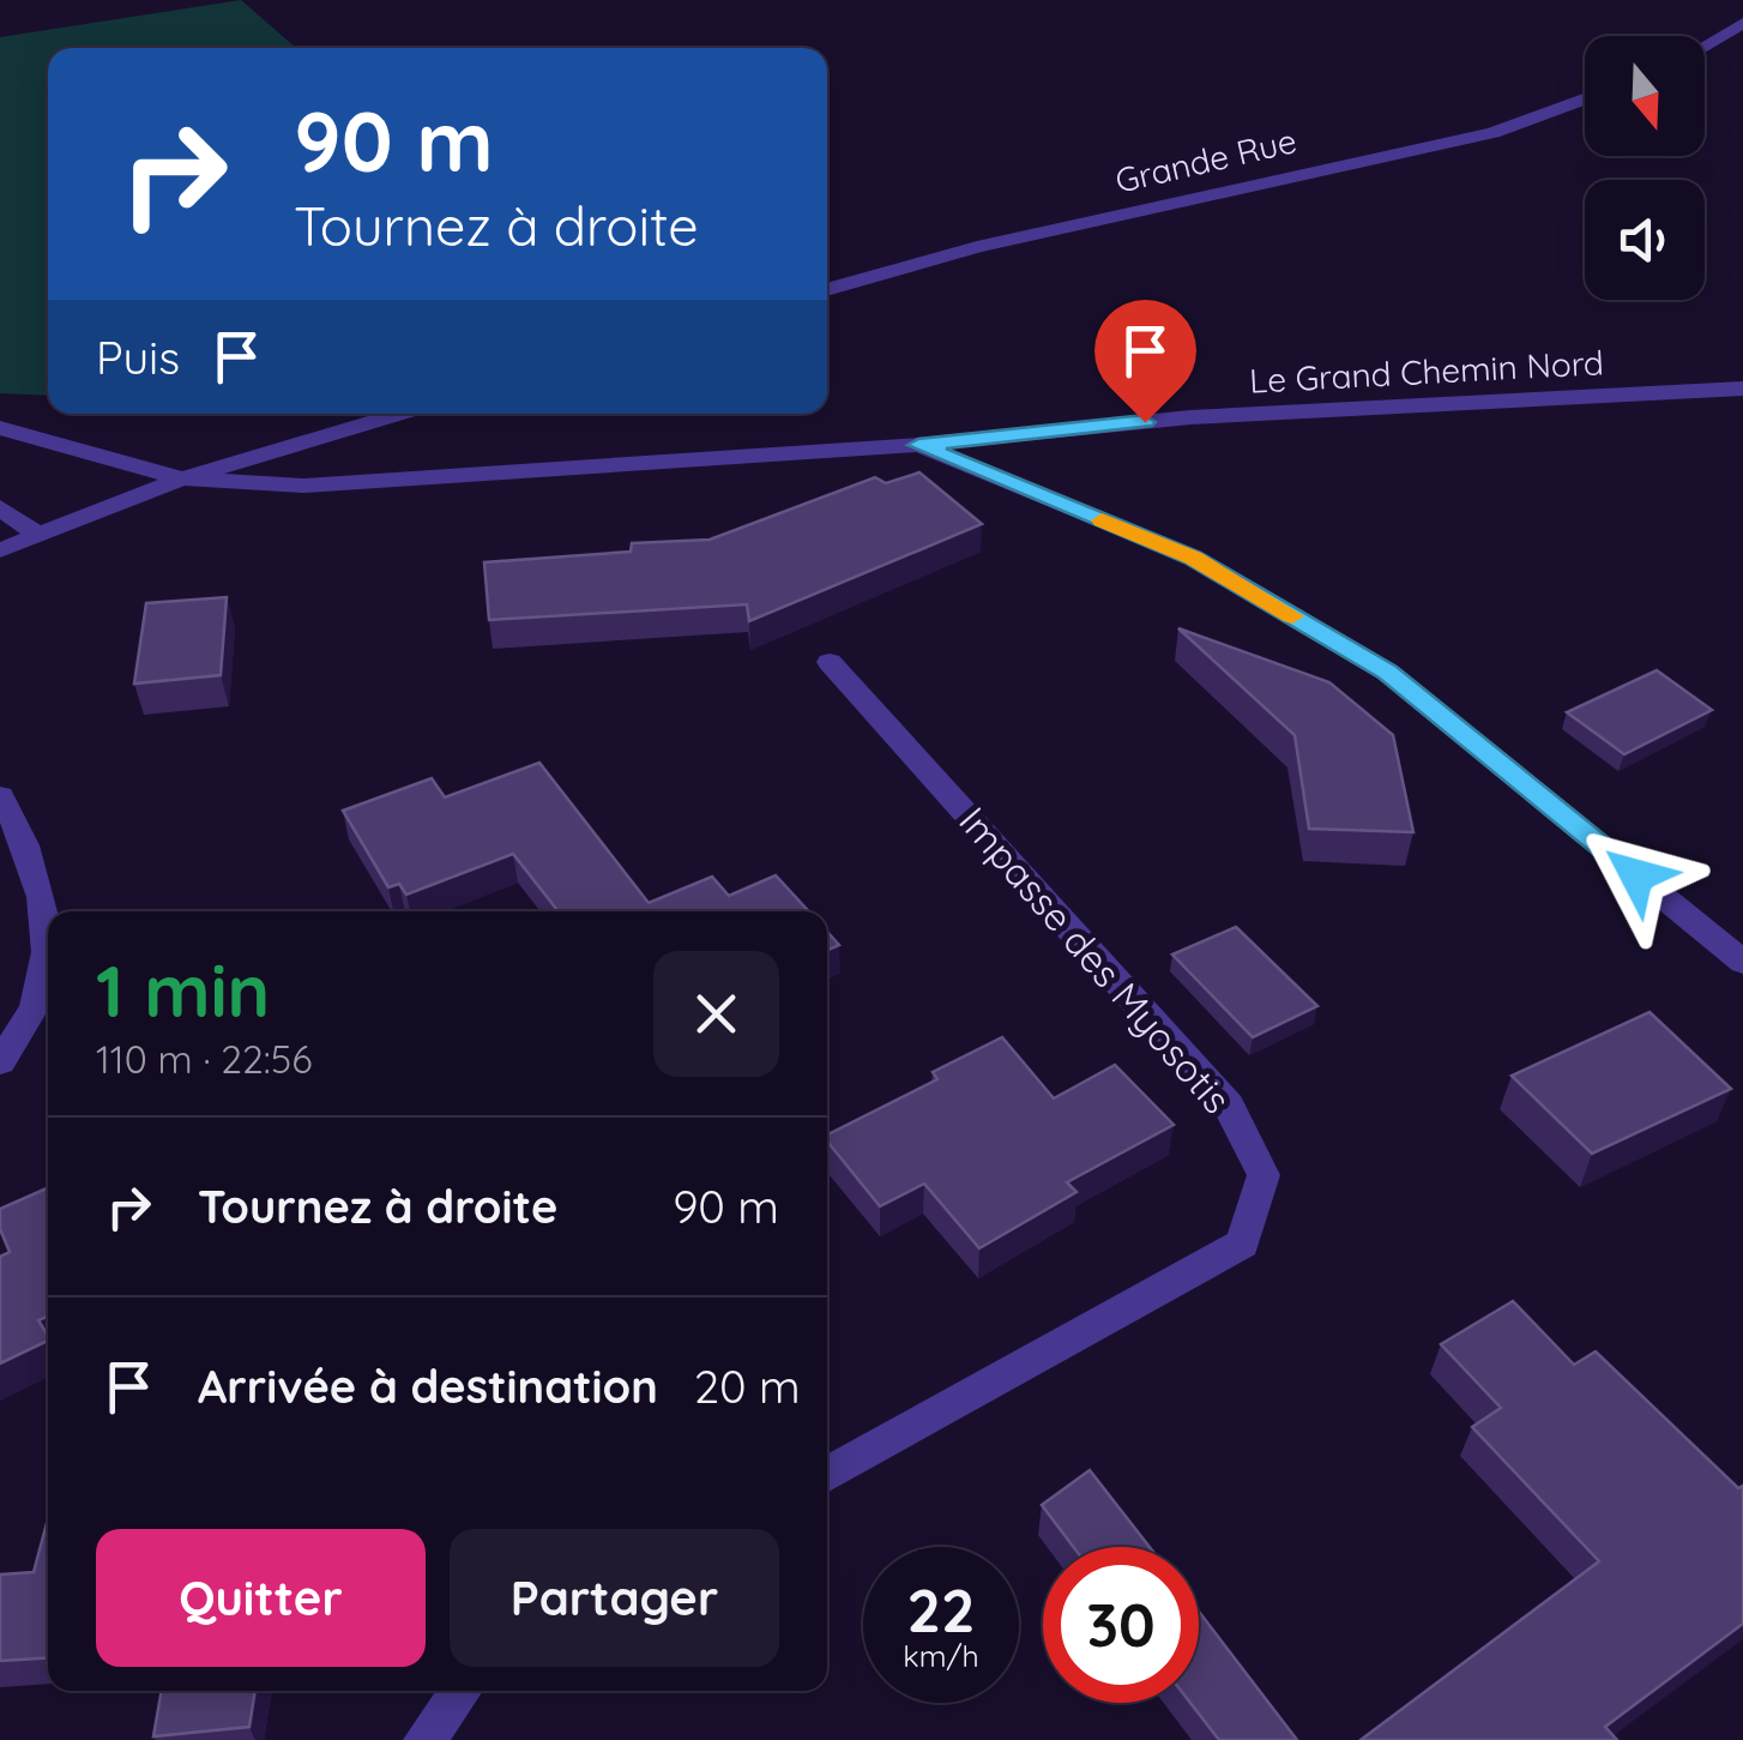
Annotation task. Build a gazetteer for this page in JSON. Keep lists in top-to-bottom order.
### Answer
{
  "streets": {
    "street": ["Grande Rue", "Le Grand Chemin Nord", "Impasse des Myosotis"]
  },
  "north": "bottom",
  "page": {
    "turn": ["90 m", "Tournez à droite"],
    "then": "Puis",
    "heading": ["1 min", "110 m · 22:56"],
    "list": [
      {
        "name": "Tournez à droite",
        "value": "90 m"
      },
      {
        "name": "Arrivée à destination",
        "value": "20 m"
      }
    ],
    "buttons": ["Quitter", "Partager"],
    "speed": "22 km/h",
    "limit": "30"
  }
}
